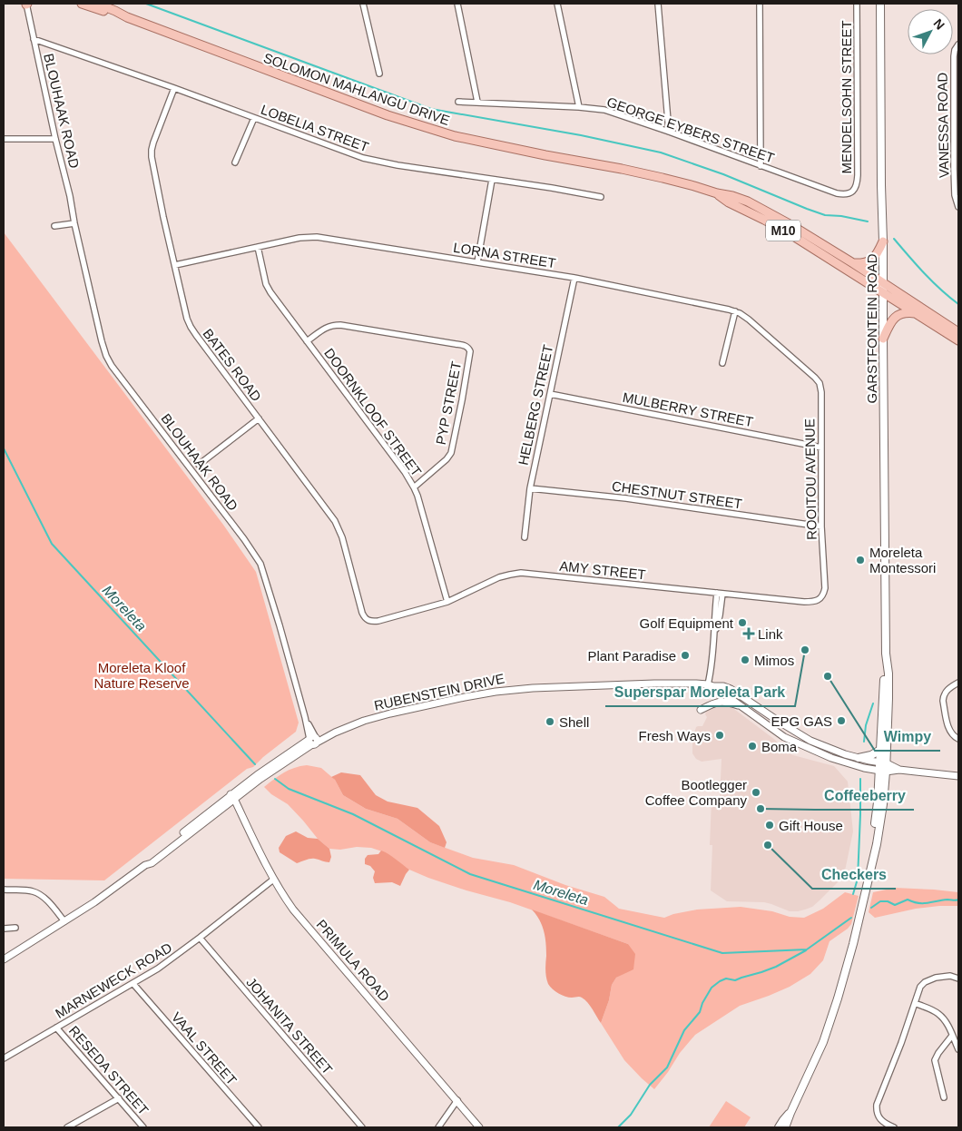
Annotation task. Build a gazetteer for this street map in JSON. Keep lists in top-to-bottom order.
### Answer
{
  "streets": {
    "main road": ["SOLOMON MAHLANGU DRIVE", "M10", "GARSTFONTEIN ROAD"],
    "street": [
      "MENDELSOHN STREET",
      "BLOUHAAK ROAD",
      "VANESSA ROAD",
      "LOBELIA STREET",
      "GEORGE EYBERS STREET",
      "LORNA STREET",
      "BATES ROAD",
      "PYP STREET",
      "HELBERG STREET",
      "MULBERRY STREET",
      "DOORNKLOOF STREET",
      "ROOITOU AVENUE",
      "CHESTNUT STREET",
      "AMY STREET",
      "RUBENSTEIN DRIVE",
      "PRIMULA ROAD",
      "MARNEWECK ROAD",
      "JOHANITA STREET",
      "VAAL STREET",
      "RESEDA STREET"
    ]
  },
  "crossings": [
    ["SOLOMON MAHLANGU DRIVE", "GARSTFONTEIN ROAD"],
    ["MENDELSOHN STREET", "GEORGE EYBERS STREET"],
    ["BLOUHAAK ROAD", "LOBELIA STREET"],
    ["BLOUHAAK ROAD", "RUBENSTEIN DRIVE"],
    ["LOBELIA STREET", "BATES ROAD"],
    ["LORNA STREET", "BATES ROAD"],
    ["LORNA STREET", "HELBERG STREET"],
    ["LORNA STREET", "DOORNKLOOF STREET"],
    ["LORNA STREET", "ROOITOU AVENUE"],
    ["GARSTFONTEIN ROAD", "RUBENSTEIN DRIVE"],
    ["BATES ROAD", "AMY STREET"],
    ["PYP STREET", "DOORNKLOOF STREET"],
    ["HELBERG STREET", "MULBERRY STREET"],
    ["HELBERG STREET", "CHESTNUT STREET"],
    ["MULBERRY STREET", "ROOITOU AVENUE"],
    ["DOORNKLOOF STREET", "AMY STREET"],
    ["ROOITOU AVENUE", "CHESTNUT STREET"],
    ["ROOITOU AVENUE", "AMY STREET"],
    ["RUBENSTEIN DRIVE", "PRIMULA ROAD"],
    ["PRIMULA ROAD", "MARNEWECK ROAD"],
    ["MARNEWECK ROAD", "JOHANITA STREET"],
    ["MARNEWECK ROAD", "VAAL STREET"],
    ["MARNEWECK ROAD", "RESEDA STREET"]
  ],
  "water": ["Moreleta"],
  "parks": ["Moreleta Kloof Nature Reserve"],
  "places": {
    "other": [
      "Moreleta Montessori",
      "Golf Equipment",
      "Superspar Moreleta Park",
      "Plant Paradise",
      "Mimos",
      "Wimpy",
      "EPG GAS",
      "Shell",
      "Fresh Ways",
      "Boma",
      "Bootlegger Coffee Company",
      "Coffeeberry",
      "Gift House",
      "Checkers"
    ],
    "health": ["Link"]
  },
  "north": "top right"
}
